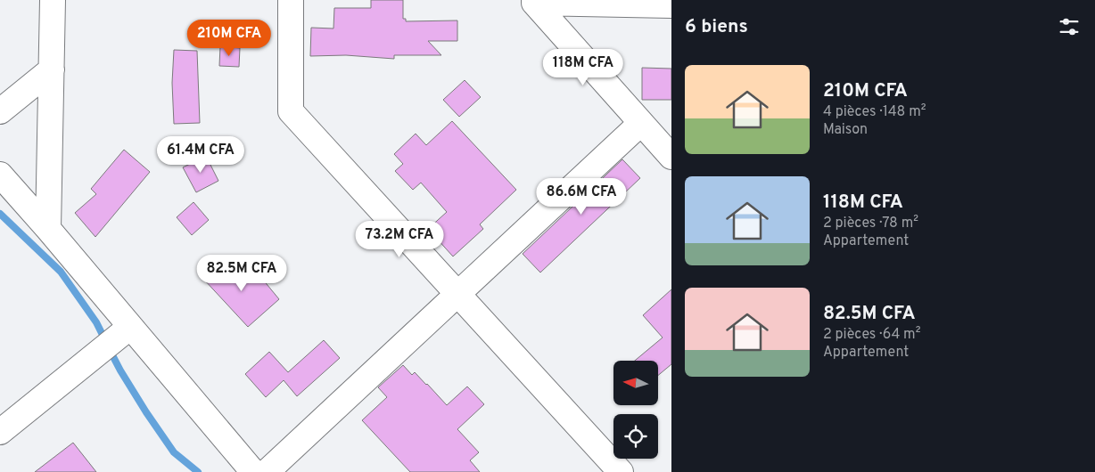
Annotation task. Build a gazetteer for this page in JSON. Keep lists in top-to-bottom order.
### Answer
{
  "north": "left",
  "page": {
    "heading": "6 biens",
    "price": [
      "210M CFA",
      "118M CFA",
      "61.4M CFA",
      "86.6M CFA",
      "73.2M CFA",
      "82.5M CFA"
    ],
    "list": [
      {
        "name": "210M CFA",
        "note": "4 pièces · 148 m² · Maison"
      },
      {
        "name": "118M CFA",
        "note": "2 pièces · 78 m² · Appartement"
      },
      {
        "name": "82.5M CFA",
        "note": "2 pièces · 64 m² · Appartement"
      }
    ]
  }
}
